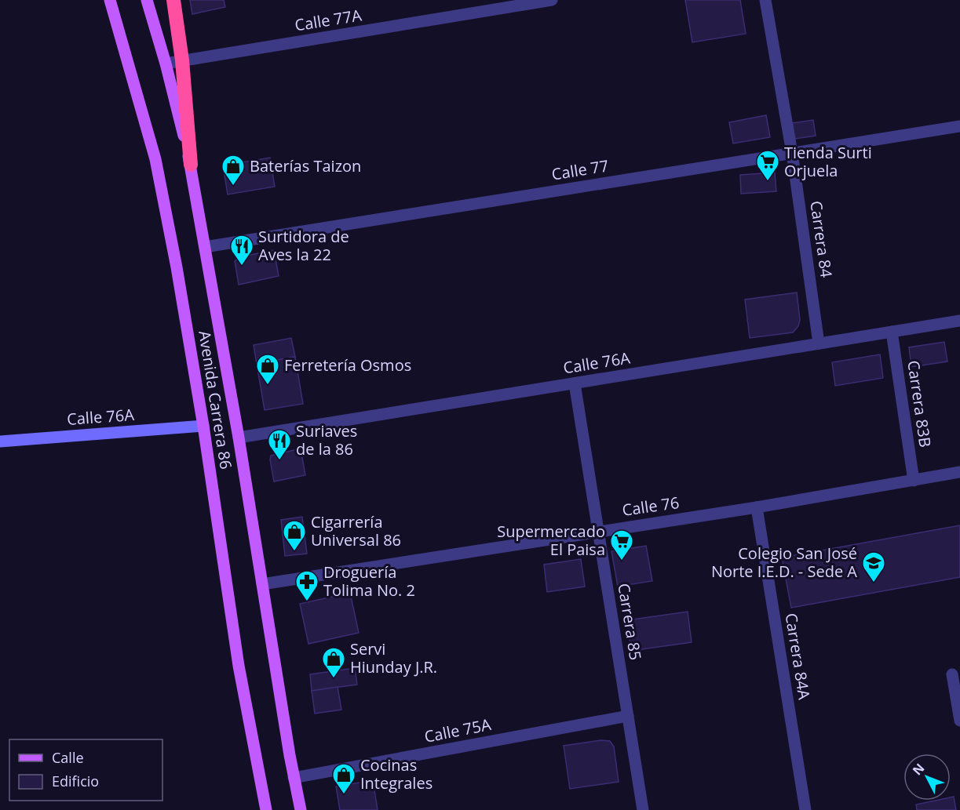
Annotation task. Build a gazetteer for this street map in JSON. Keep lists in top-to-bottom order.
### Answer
{
  "streets": {
    "main road": ["Avenida Carrera 86"],
    "street": [
      "Calle 77A",
      "Calle 77",
      "Carrera 84",
      "Calle 76A",
      "Carrera 83B",
      "Calle 76",
      "Carrera 85",
      "Carrera 84A",
      "Calle 75A"
    ]
  },
  "crossings": [
    ["Calle 77A", "Avenida Carrera 86"],
    ["Calle 77", "Carrera 84"],
    ["Calle 77", "Avenida Carrera 86"],
    ["Carrera 84", "Calle 76A"],
    ["Calle 76A", "Avenida Carrera 86"],
    ["Calle 76A", "Carrera 83B"],
    ["Calle 76A", "Carrera 85"],
    ["Avenida Carrera 86", "Calle 76"],
    ["Avenida Carrera 86", "Calle 75A"],
    ["Carrera 83B", "Calle 76"],
    ["Calle 76", "Carrera 85"],
    ["Calle 76", "Carrera 84A"],
    ["Carrera 85", "Calle 75A"]
  ],
  "places": {
    "supermarket": ["Tienda Surti Orjuela", "Supermercado El Paisa"],
    "shop": [
      "Baterías Taizon",
      "Ferretería Osmos",
      "Cigarrería Universal 86",
      "Servi Hiunday J.R.",
      "Cocinas Integrales"
    ],
    "restaurant": ["Surtidora de Aves la 22", "Suriaves de la 86"],
    "school or university": ["Colegio San José Norte I.E.D. - Sede A"],
    "pharmacy": ["Droguería Tolima No. 2"]
  },
  "legend": ["Calle", "Edificio"],
  "north": "top left"
}
